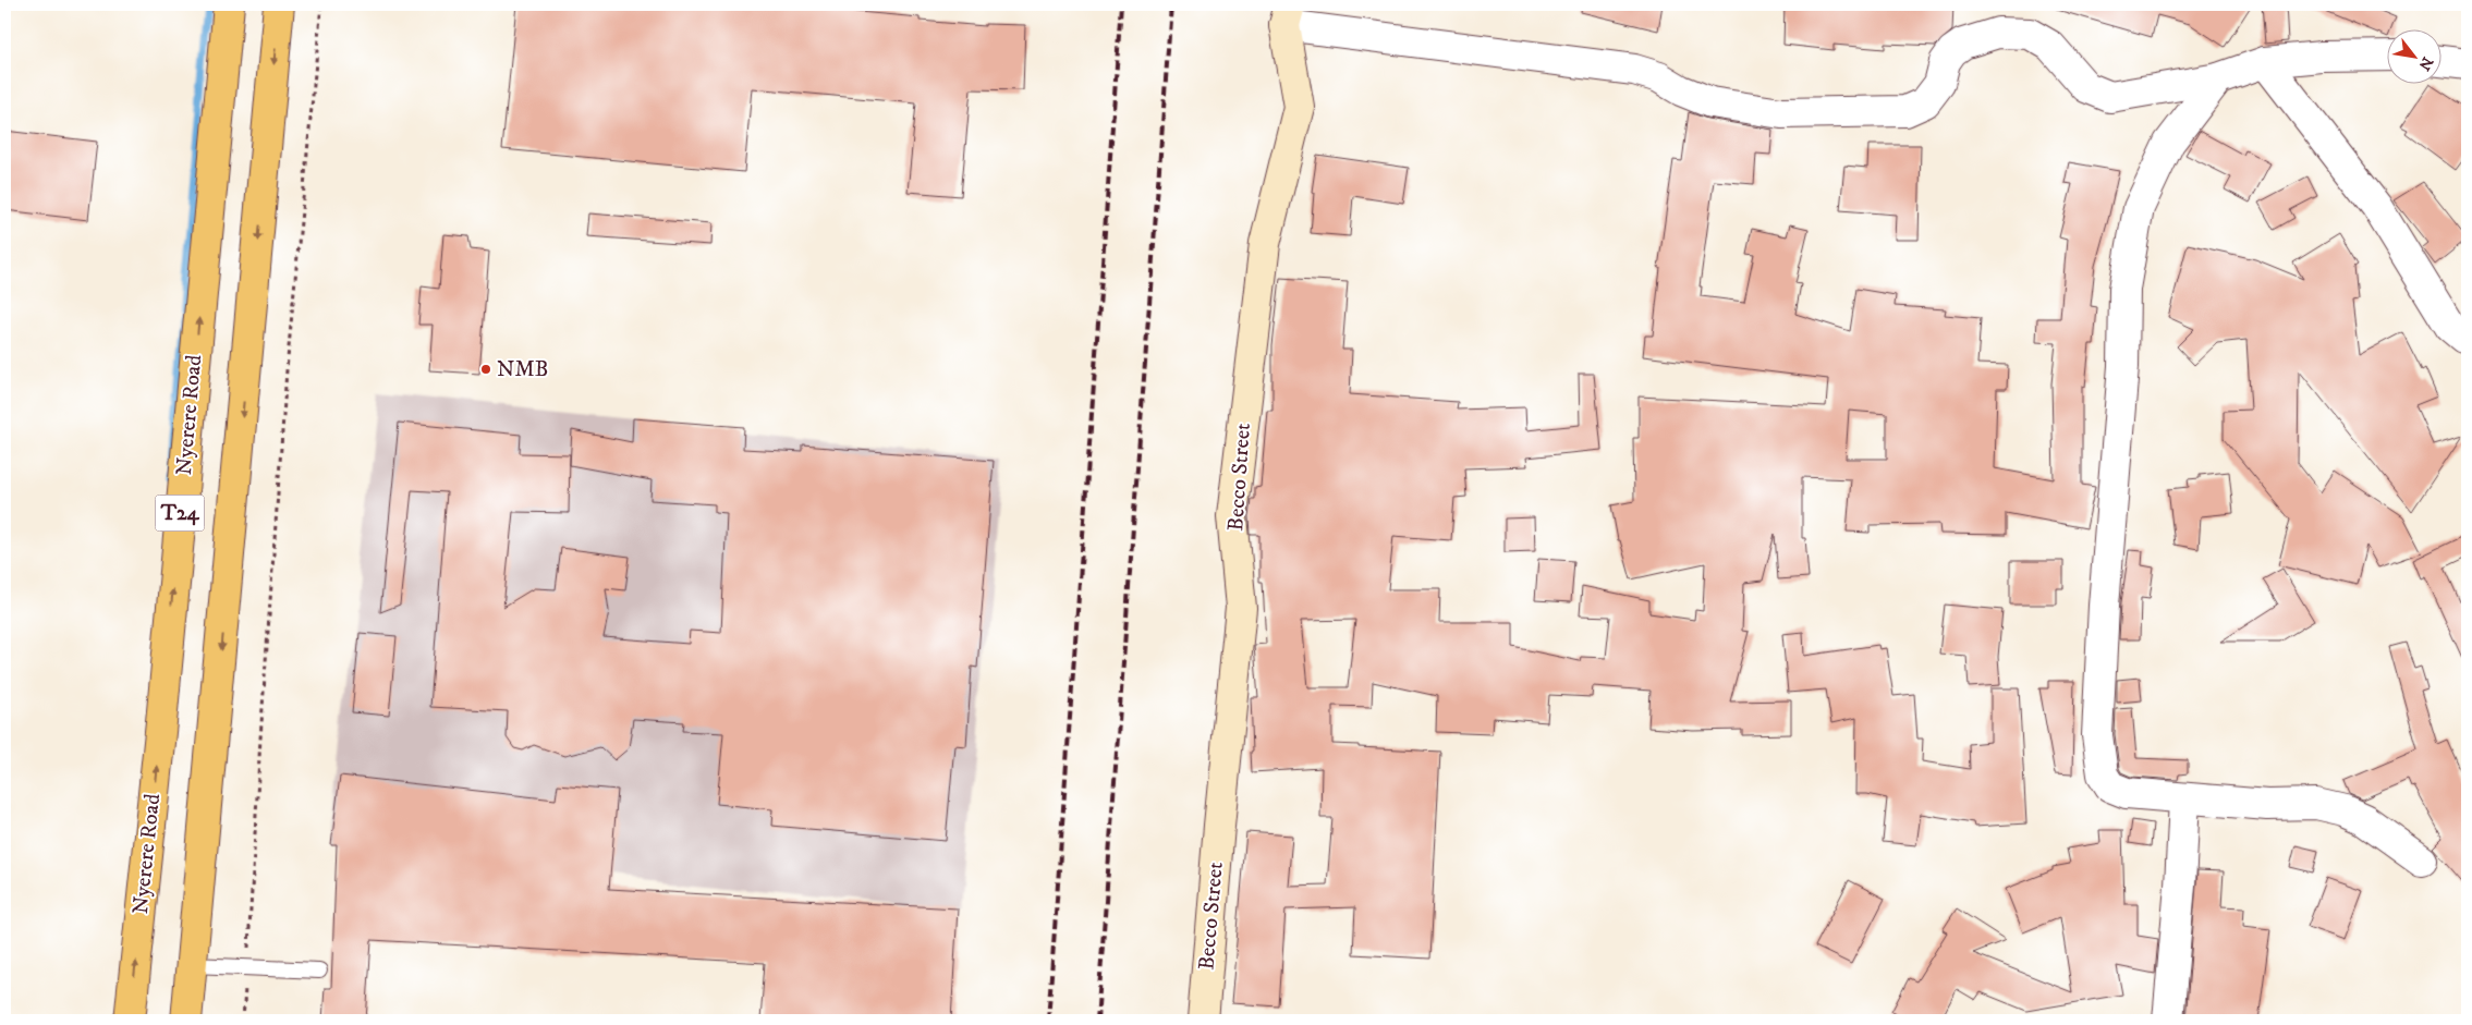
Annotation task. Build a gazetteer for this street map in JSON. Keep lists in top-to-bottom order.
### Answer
{
  "streets": {
    "highway": ["Nyerere Road", "T24"],
    "street": ["Becco Street"]
  },
  "places": ["NMB"],
  "north": "bottom right"
}
